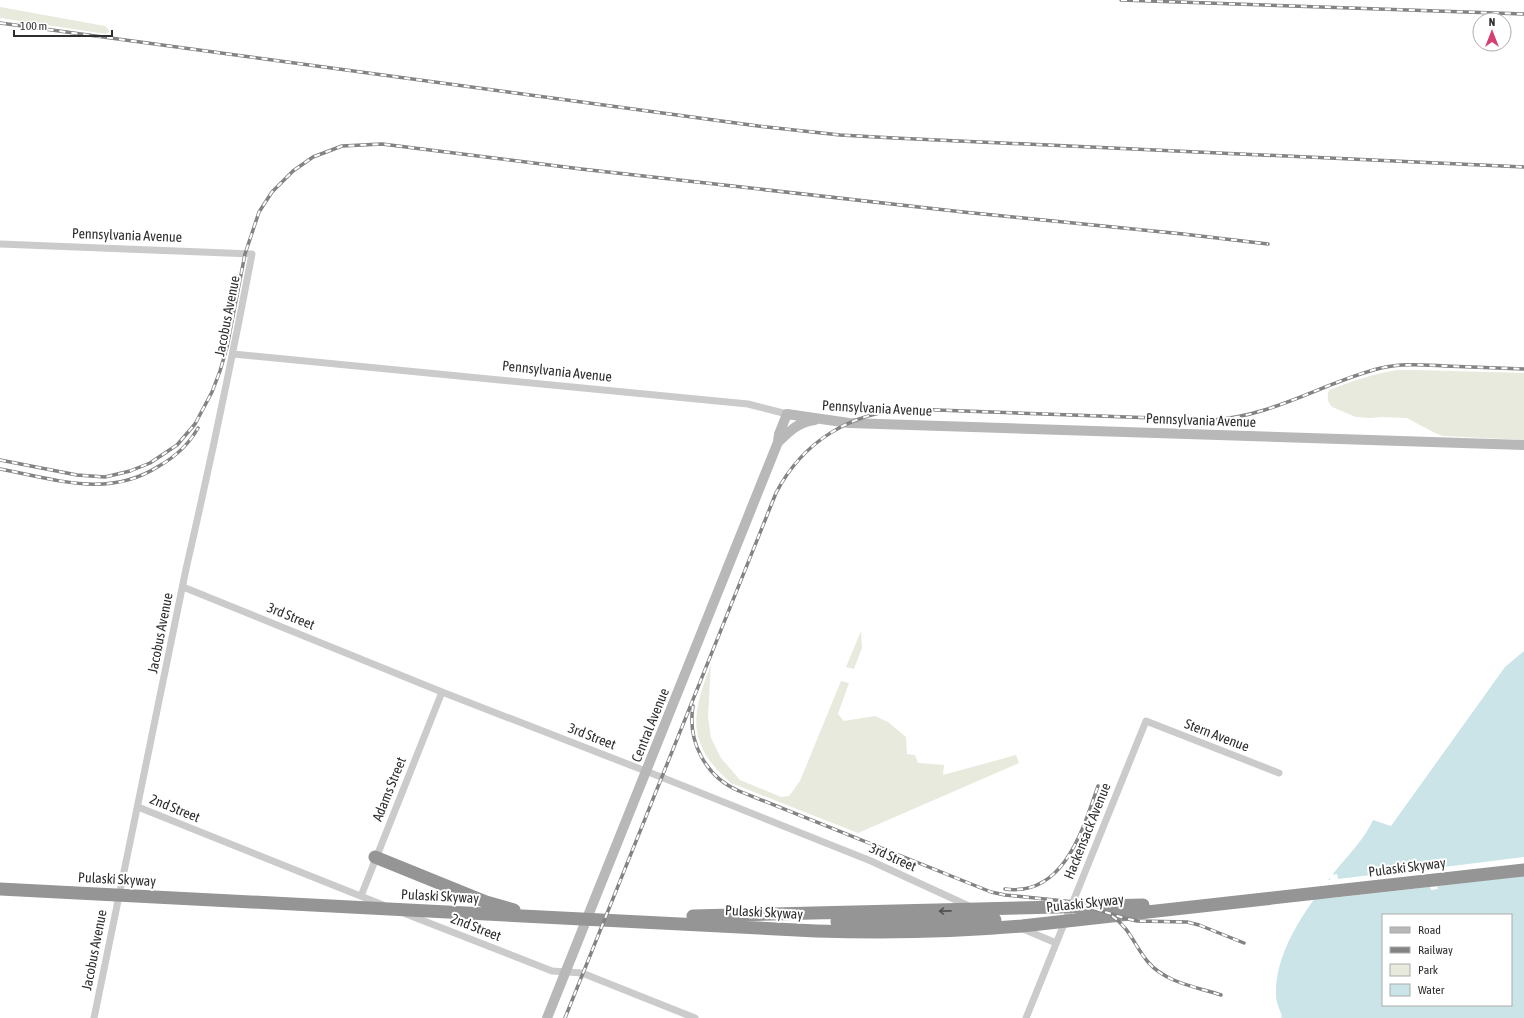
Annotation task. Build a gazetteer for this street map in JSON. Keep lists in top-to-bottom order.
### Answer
{
  "streets": {
    "highway": ["Pulaski Skyway"],
    "main road": ["Pennsylvania Avenue", "Central Avenue"],
    "street": [
      "Jacobus Avenue",
      "3rd Street",
      "Stern Avenue",
      "Adams Street",
      "2nd Street",
      "Hackensack Avenue"
    ]
  },
  "crossings": [
    ["Pennsylvania Avenue", "Jacobus Avenue"],
    ["Pennsylvania Avenue", "Central Avenue"],
    ["Jacobus Avenue", "3rd Street"],
    ["Jacobus Avenue", "2nd Street"],
    ["3rd Street", "Central Avenue"],
    ["3rd Street", "Adams Street"],
    ["3rd Street", "Hackensack Avenue"],
    ["Central Avenue", "2nd Street"],
    ["Stern Avenue", "Hackensack Avenue"],
    ["Adams Street", "2nd Street"]
  ],
  "legend": [
    "Road",
    "Railway",
    "Park",
    "Water"
  ],
  "scale_bar": "100 m",
  "north": "top"
}
